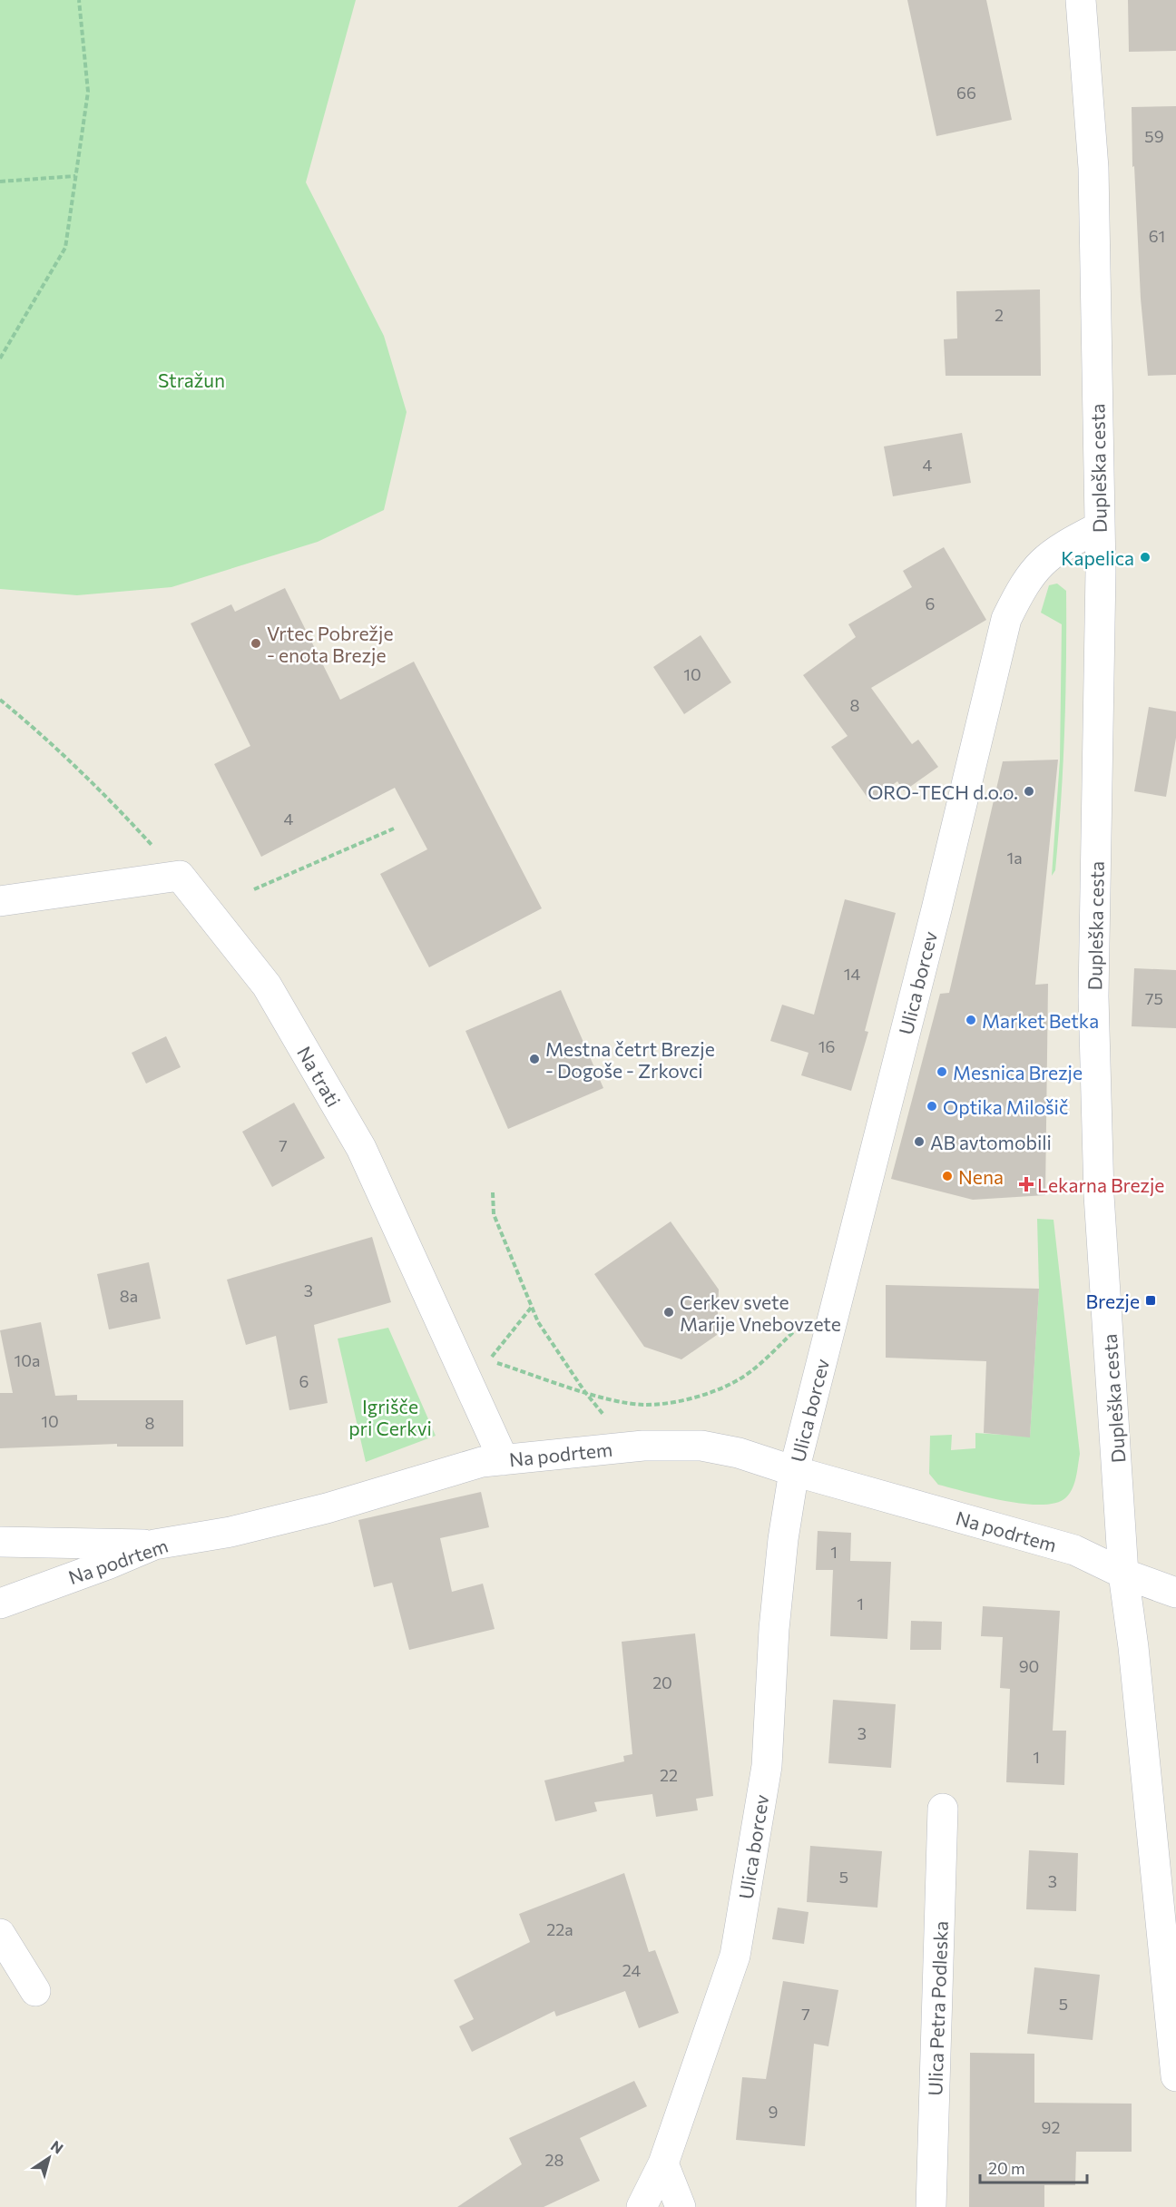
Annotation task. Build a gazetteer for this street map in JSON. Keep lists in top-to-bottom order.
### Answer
{
  "streets": {
    "street": [
      "Dupleška cesta",
      "Ulica borcev",
      "Na trati",
      "Na podrtem",
      "Ulica Petra Podleska"
    ]
  },
  "crossings": [
    ["Dupleška cesta", "Ulica borcev"],
    ["Dupleška cesta", "Na podrtem"],
    ["Ulica borcev", "Na podrtem"],
    ["Na trati", "Na podrtem"]
  ],
  "parks": ["Stražun", "Igrišče pri Cerkvi"],
  "places": {
    "other": [
      "Kapelica",
      "Vrtec Pobrežje - enota Brezje",
      "ORO-TECH d.o.o.",
      "Market Betka",
      "Mestna četrt Brezje - Dogoše - Zrkovci",
      "Mesnica Brezje",
      "Optika Milošič",
      "AB avtomobili",
      "Nena",
      "Cerkev svete Marije Vnebovzete"
    ],
    "health": ["Lekarna Brezje"],
    "transit": ["Brezje"]
  },
  "house_numbers": [
    "66",
    "59",
    "61",
    "2",
    "4",
    "6",
    "10",
    "8",
    "4",
    "1a",
    "14",
    "75",
    "16",
    "7",
    "3",
    "8a",
    "10a",
    "6",
    "10",
    "8",
    "1",
    "1",
    "90",
    "20",
    "3",
    "1",
    "22",
    "5",
    "3",
    "22a",
    "24",
    "5",
    "7",
    "9",
    "92",
    "28"
  ],
  "scale_bar": "20 m",
  "north": "top right"
}
